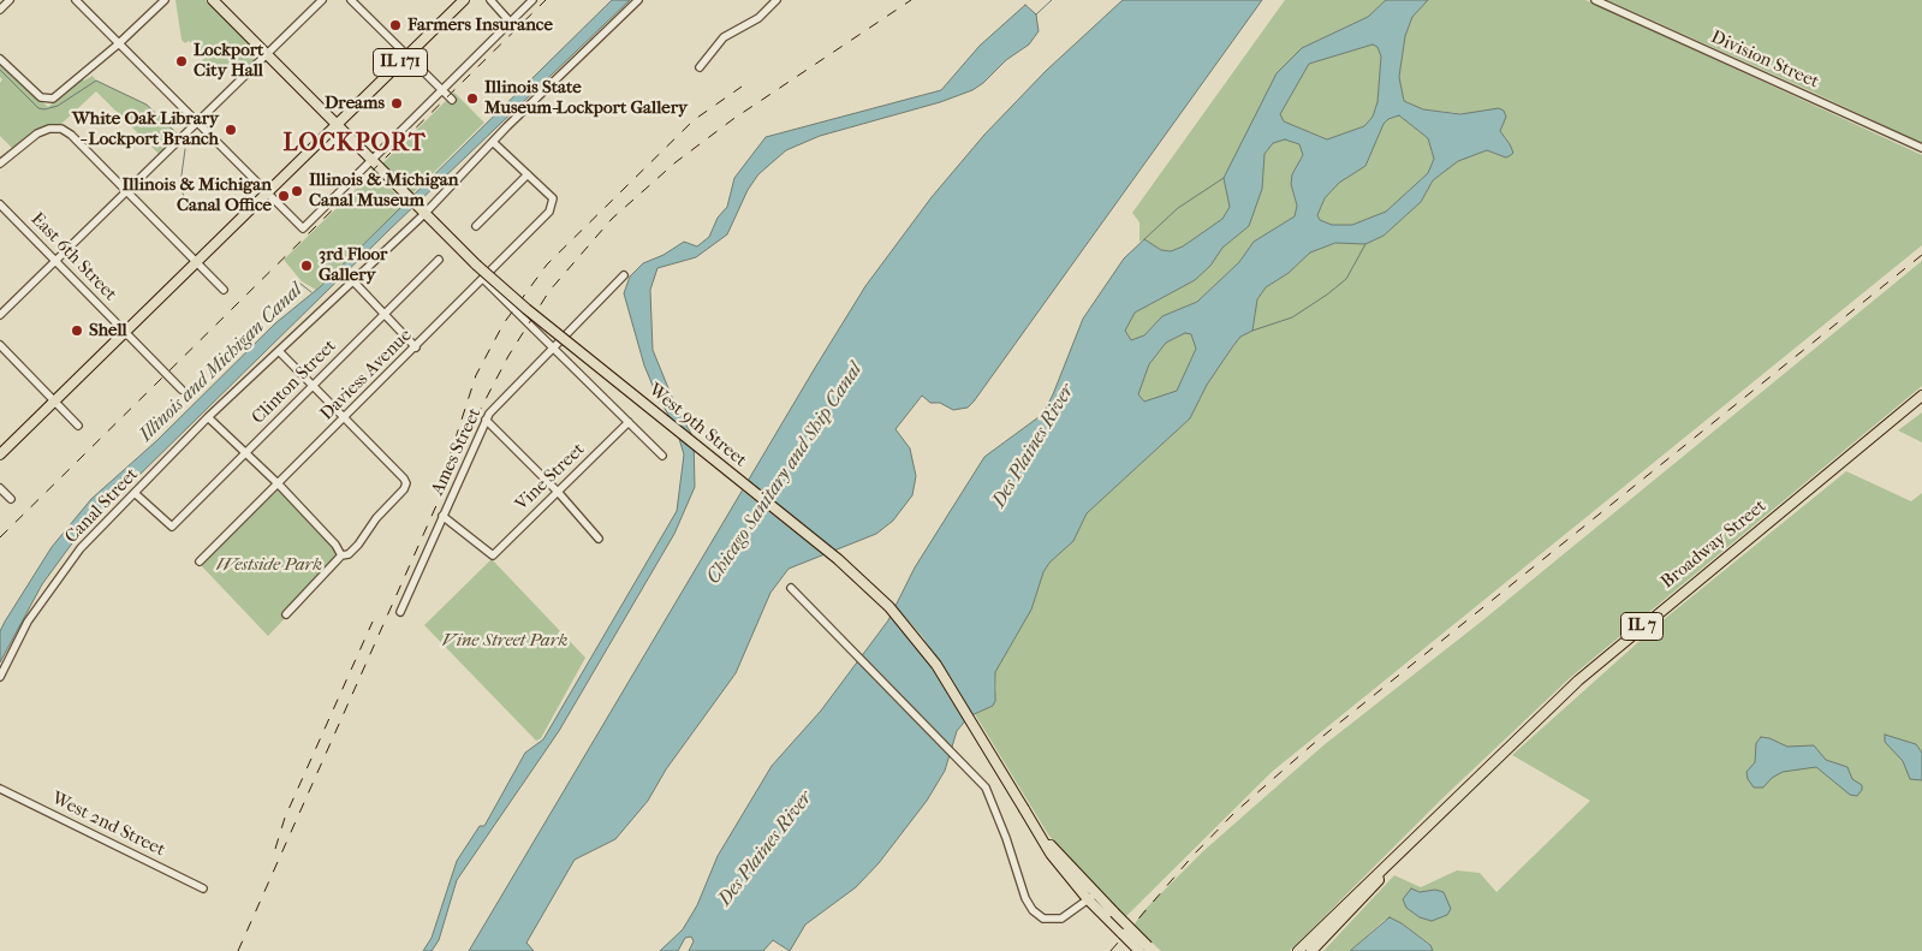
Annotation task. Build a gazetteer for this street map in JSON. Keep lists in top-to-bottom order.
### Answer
{
  "streets": {
    "main road": [
      "IL 171",
      "West 9th Street",
      "Broadway Street",
      "IL 7"
    ],
    "street": [
      "Division Street",
      "East 6th Street",
      "Daviess Avenue",
      "Clinton Street",
      "Ames Street",
      "Vine Street",
      "Canal Street",
      "West 2nd Street"
    ]
  },
  "crossings": [
    ["IL 171", "East 6th Street"],
    ["IL 171", "West 9th Street"],
    ["Daviess Avenue", "Ames Street"],
    ["Clinton Street", "Canal Street"],
    ["West 9th Street", "Canal Street"],
    ["Ames Street", "Vine Street"]
  ],
  "districts": ["LOCKPORT"],
  "water": ["Illinois and Michigan Canal", "Des Plaines River", "Chicago Sanitary and Ship Canal"],
  "parks": ["Westside Park", "Vine Street Park"],
  "places": [
    "Farmers Insurance",
    "Lockport City Hall",
    "Illinois State Museum-Lockport Gallery",
    "Dreams",
    "White Oak Library - Lockport Branch",
    "Illinois & Michigan Canal Museum",
    "Illinois & Michigan Canal Office",
    "3rd Floor Gallery",
    "Shell"
  ]
}
